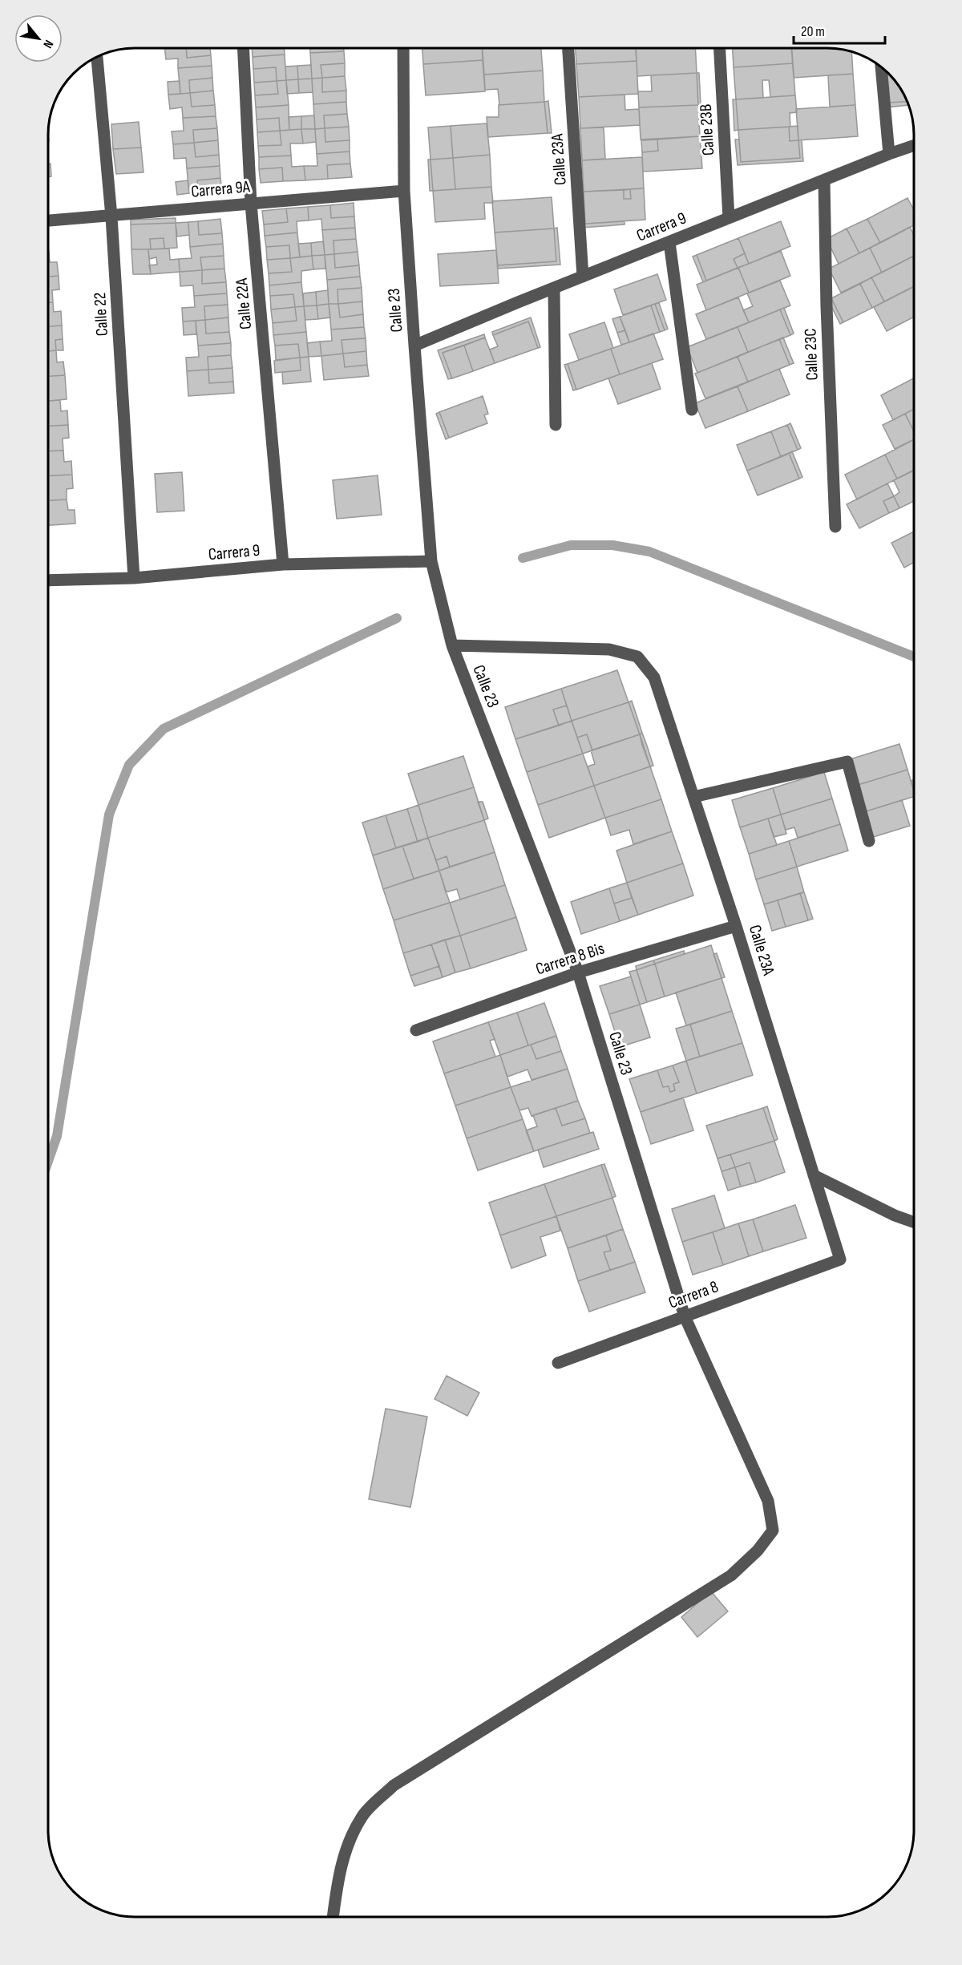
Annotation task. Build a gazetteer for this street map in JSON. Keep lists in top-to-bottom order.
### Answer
{
  "streets": {
    "street": [
      "Calle 23B",
      "Calle 23A",
      "Carrera 9A",
      "Carrera 9",
      "Calle 22A",
      "Calle 23",
      "Calle 22",
      "Calle 23C",
      "Carrera 8 Bis",
      "Carrera 8"
    ]
  },
  "crossings": [
    ["Calle 23B", "Carrera 9"],
    ["Calle 23A", "Carrera 9"],
    ["Calle 23A", "Calle 23"],
    ["Calle 23A", "Carrera 8 Bis"],
    ["Calle 23A", "Carrera 8"],
    ["Carrera 9A", "Calle 22A"],
    ["Carrera 9A", "Calle 23"],
    ["Carrera 9A", "Calle 22"],
    ["Carrera 9", "Calle 22A"],
    ["Carrera 9", "Calle 23"],
    ["Carrera 9", "Calle 22"],
    ["Carrera 9", "Calle 23C"],
    ["Calle 23", "Carrera 8 Bis"],
    ["Calle 23", "Carrera 8"]
  ],
  "scale_bar": "20 m",
  "north": "bottom right"
}
